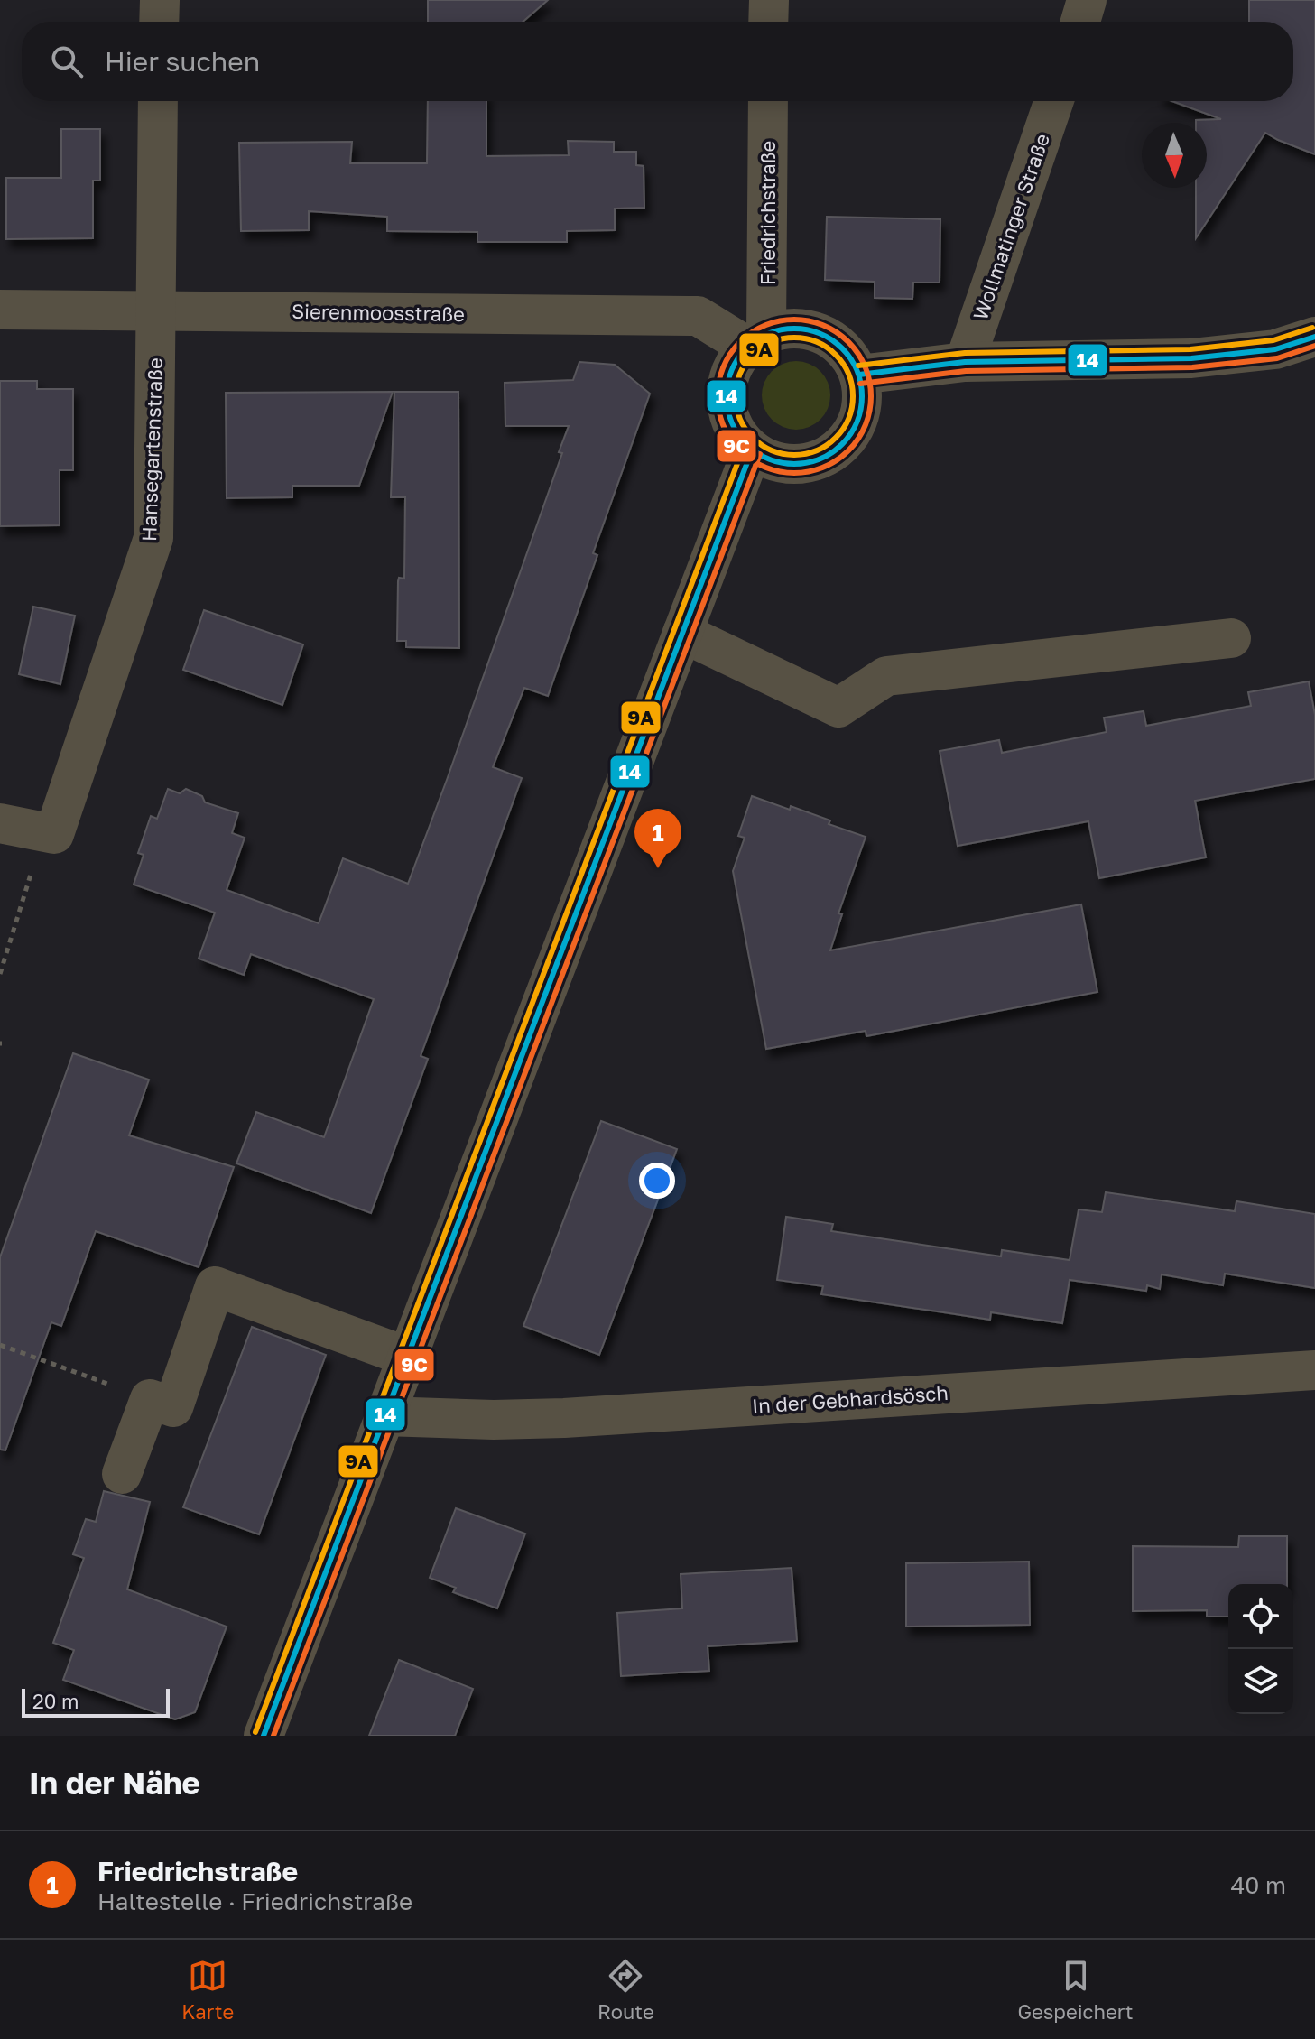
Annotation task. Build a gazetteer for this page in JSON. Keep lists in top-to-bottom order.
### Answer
{
  "streets": {
    "street": [
      "Friedrichstraße",
      "Wollmatinger Straße",
      "Sierenmoosstraße",
      "Hansegartenstraße",
      "In der Gebhardsösch"
    ]
  },
  "crossings": [
    ["Friedrichstraße", "Sierenmoosstraße"],
    ["Sierenmoosstraße", "Hansegartenstraße"]
  ],
  "lines": ["transit line 9C", "transit line 9A", "transit line 14"],
  "scale_bar": "20 m",
  "north": "bottom",
  "page": {
    "search": "Hier suchen",
    "pins": "1",
    "scale": "20 m",
    "heading": "In der Nähe",
    "list": [
      {
        "mark": "1",
        "name": "Friedrichstraße",
        "note": "Haltestelle · Friedrichstraße",
        "value": "40 m"
      }
    ],
    "nav": ["Karte", "Route", "Gespeichert"]
  }
}
